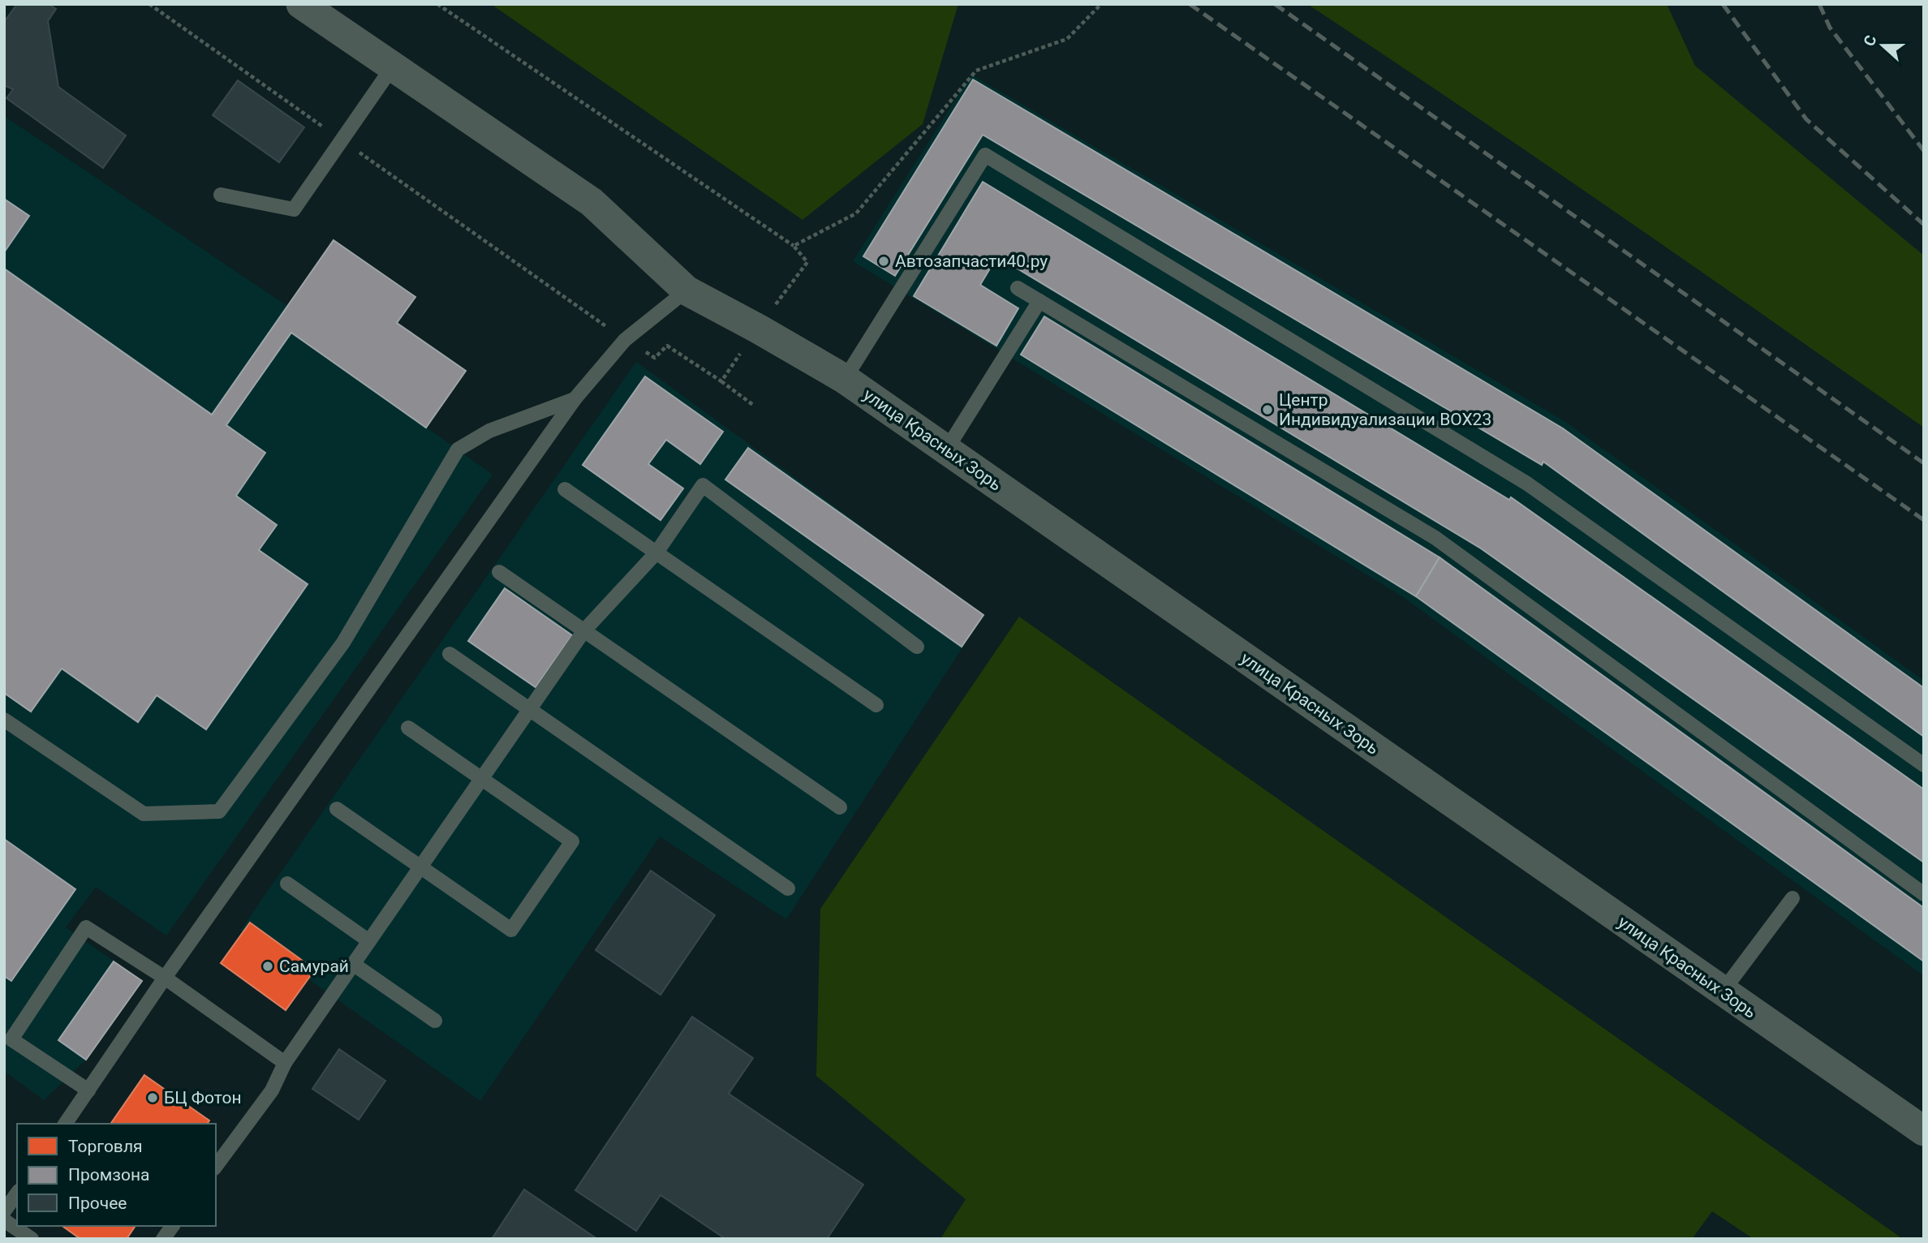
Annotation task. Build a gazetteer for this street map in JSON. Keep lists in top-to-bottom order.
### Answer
{
  "streets": {
    "street": ["улица Красных Зорь"]
  },
  "places": [
    "Автозапчасти40.ру",
    "Центр Индивидуализации BOX23",
    "Самурай",
    "БЦ Фотон"
  ],
  "legend": ["Торговля", "Промзона", "Прочее"],
  "north": "left"
}
